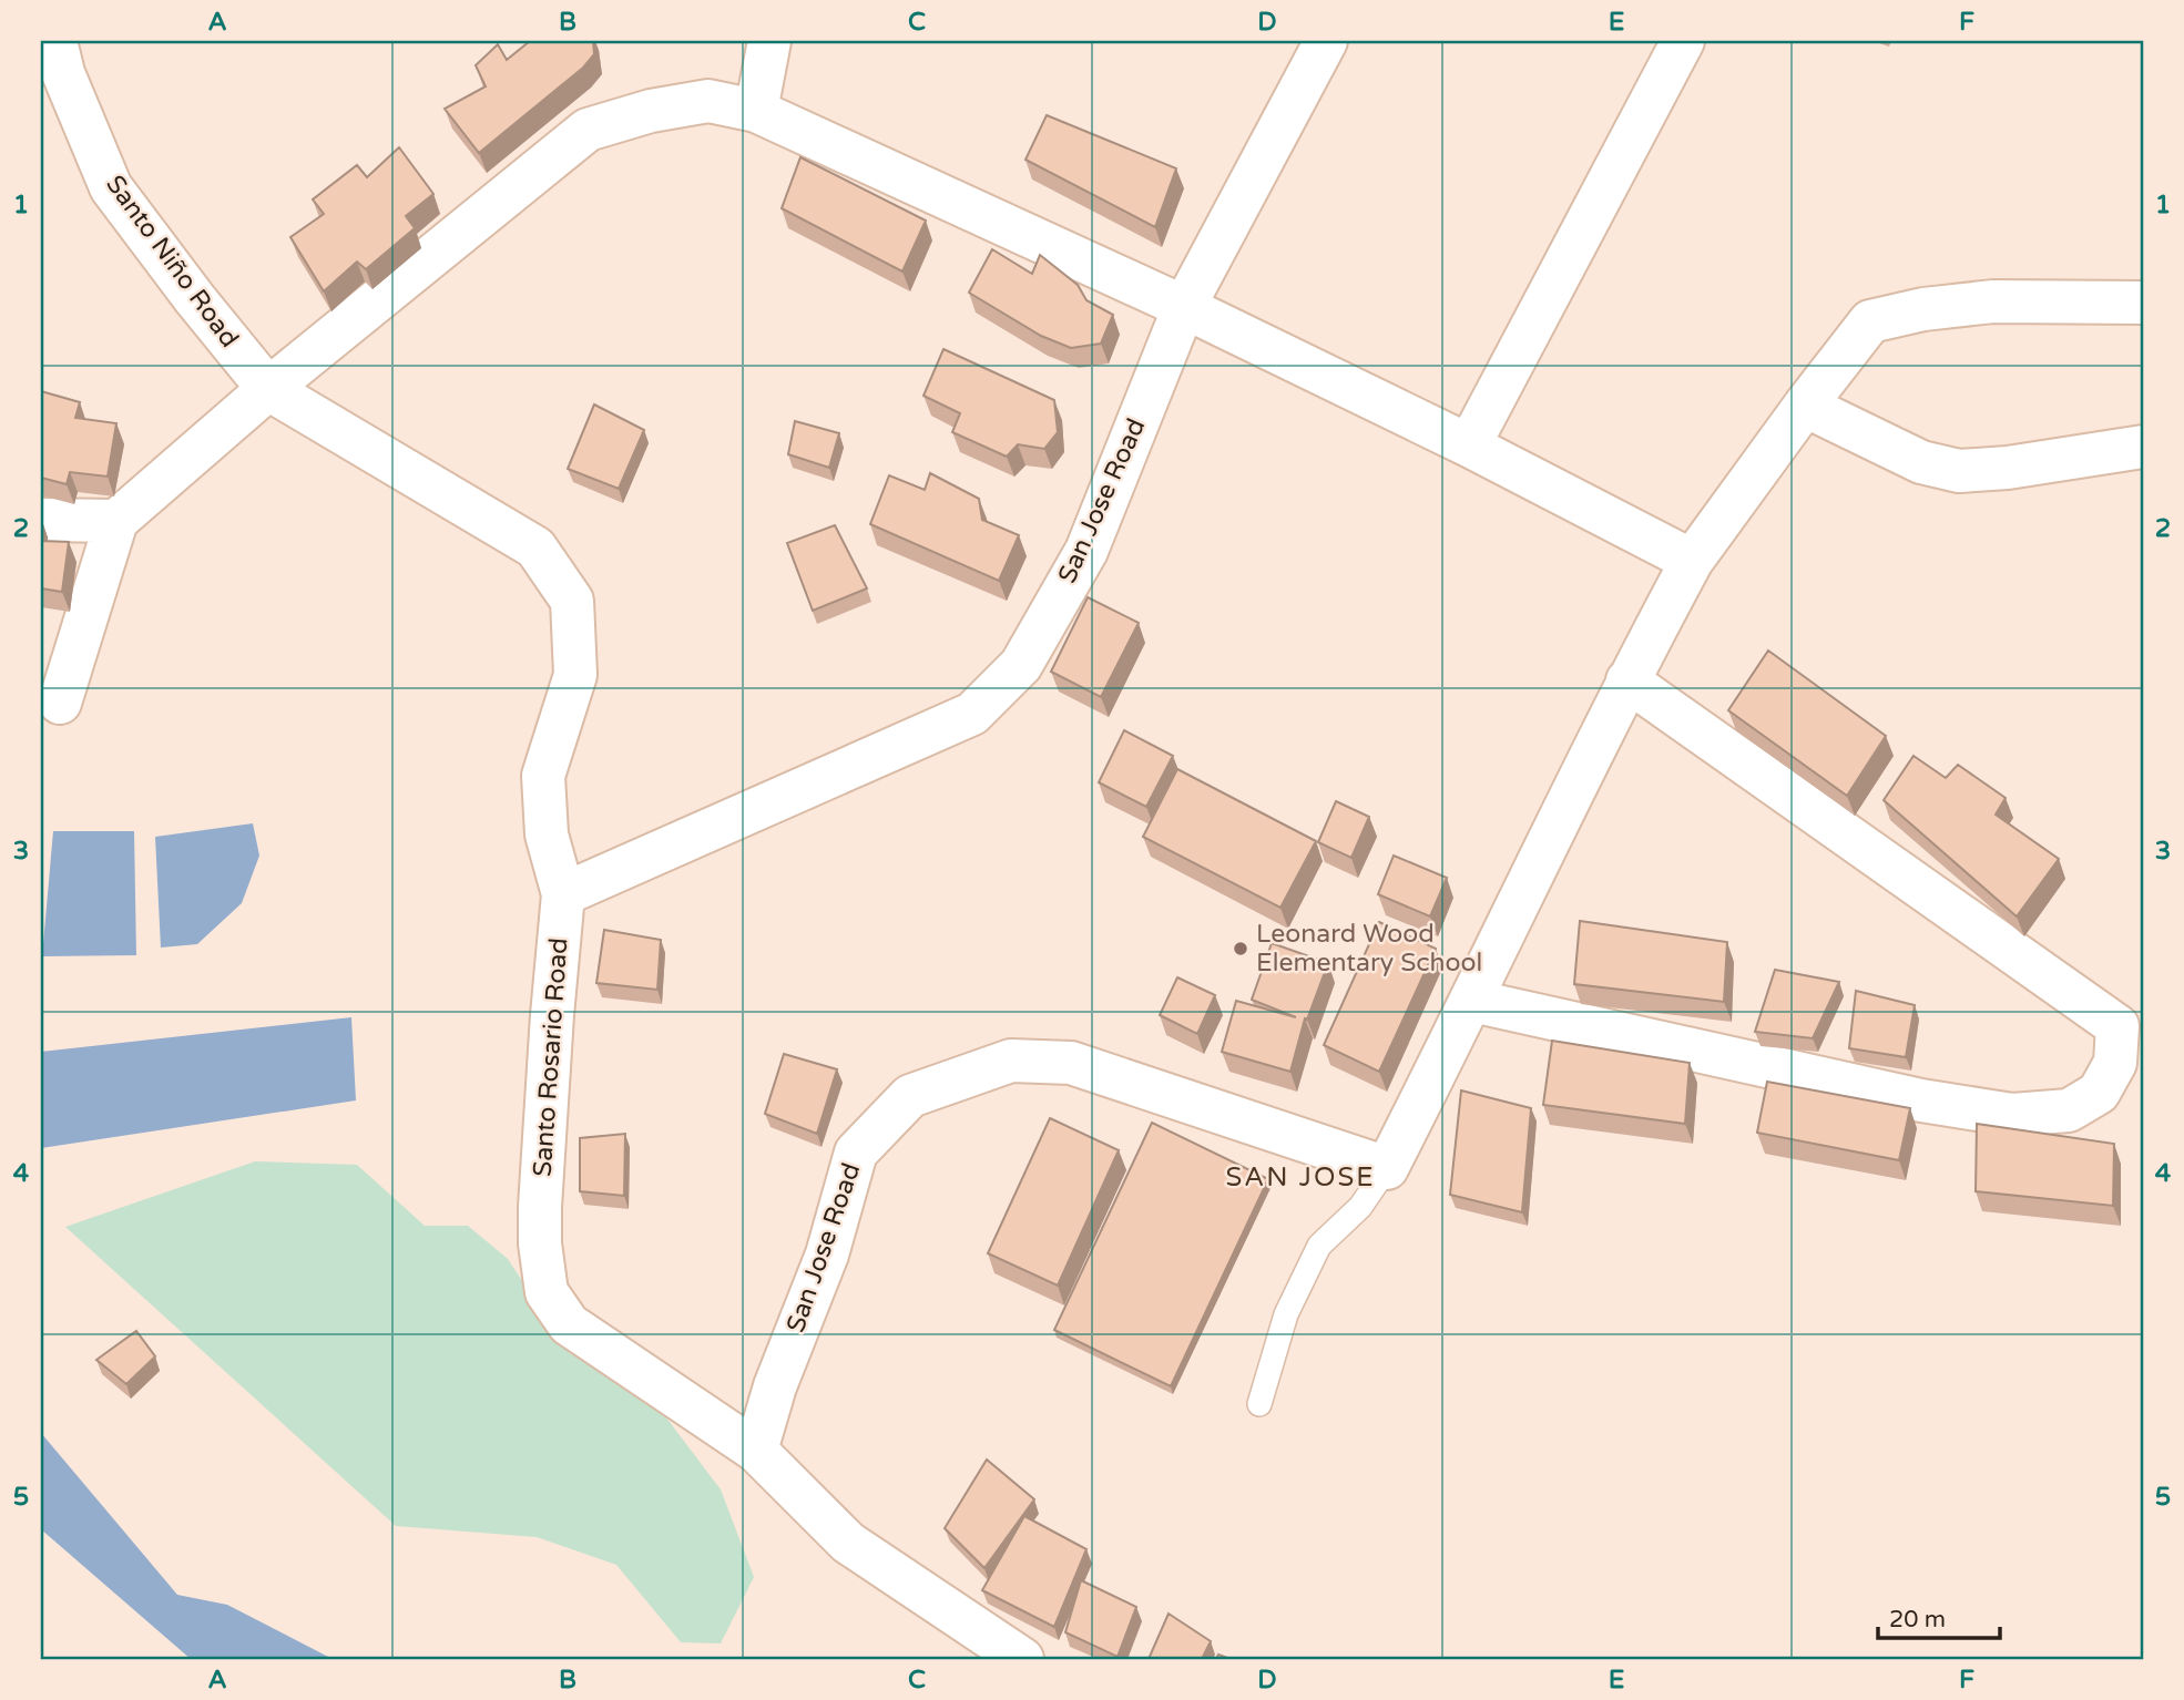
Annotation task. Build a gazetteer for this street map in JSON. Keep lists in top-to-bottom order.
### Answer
{
  "streets": {
    "street": ["Santo Niño Road", "San Jose Road", "Santo Rosario Road"]
  },
  "crossings": [
    ["Santo Niño Road", "Santo Rosario Road"],
    ["San Jose Road", "Santo Rosario Road"]
  ],
  "districts": ["SAN JOSE"],
  "places": ["Leonard Wood Elementary School"],
  "scale_bar": "20 m",
  "grid": {
    "columns": [
      "A",
      "B",
      "C",
      "D",
      "E",
      "F"
    ],
    "rows": [
      "1",
      "2",
      "3",
      "4",
      "5"
    ]
  }
}
